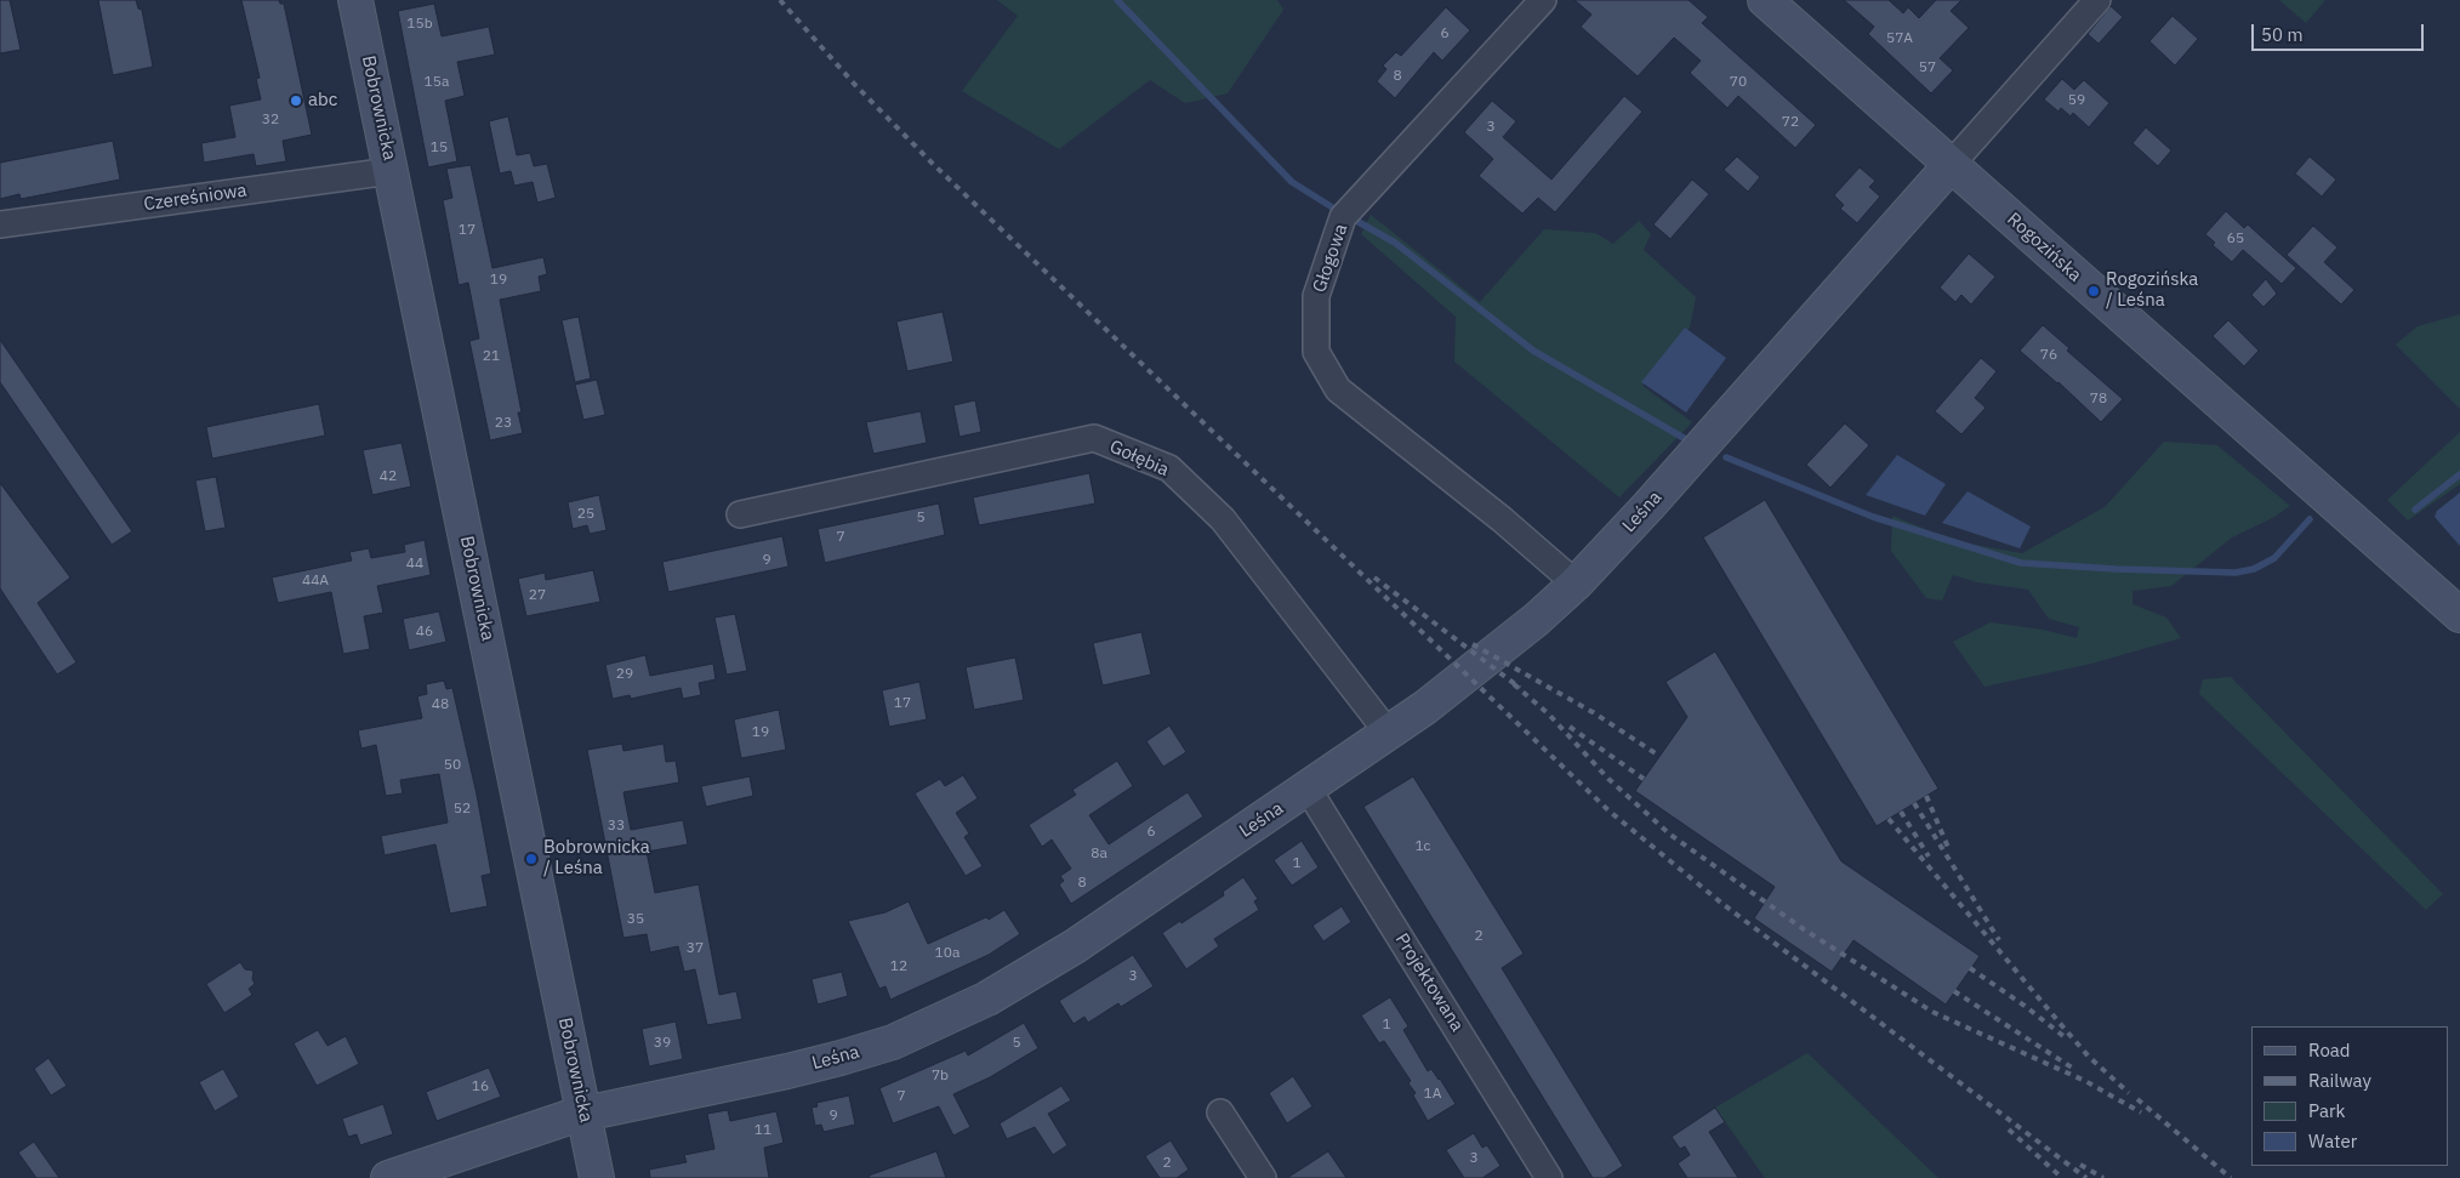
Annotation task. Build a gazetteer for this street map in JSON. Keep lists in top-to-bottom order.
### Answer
{
  "streets": {
    "street": [
      "Bobrownicka",
      "Czereśniowa",
      "Rogozińska",
      "Głogowa",
      "Gołębia",
      "Leśna",
      "Projektowana"
    ]
  },
  "crossings": [
    ["Bobrownicka", "Czereśniowa"],
    ["Bobrownicka", "Leśna"],
    ["Rogozińska", "Leśna"],
    ["Głogowa", "Leśna"],
    ["Gołębia", "Leśna"],
    ["Leśna", "Projektowana"]
  ],
  "places": ["abc", "Rogozińska / Leśna", "Bobrownicka / Leśna"],
  "house_numbers": [
    "15b",
    "6",
    "57A",
    "57",
    "8",
    "15a",
    "70",
    "59",
    "32",
    "72",
    "3",
    "15",
    "17",
    "65",
    "19",
    "76",
    "21",
    "78",
    "23",
    "42",
    "25",
    "5",
    "7",
    "9",
    "44",
    "44A",
    "27",
    "46",
    "29",
    "17",
    "48",
    "19",
    "50",
    "52",
    "33",
    "6",
    "1c",
    "8a",
    "1",
    "8",
    "35",
    "2",
    "37",
    "10a",
    "12",
    "3",
    "1",
    "39",
    "5",
    "7b",
    "16",
    "1A",
    "7",
    "9",
    "11",
    "3",
    "2"
  ],
  "legend": [
    "Road",
    "Railway",
    "Park",
    "Water"
  ],
  "scale_bar": "50 m"
}
